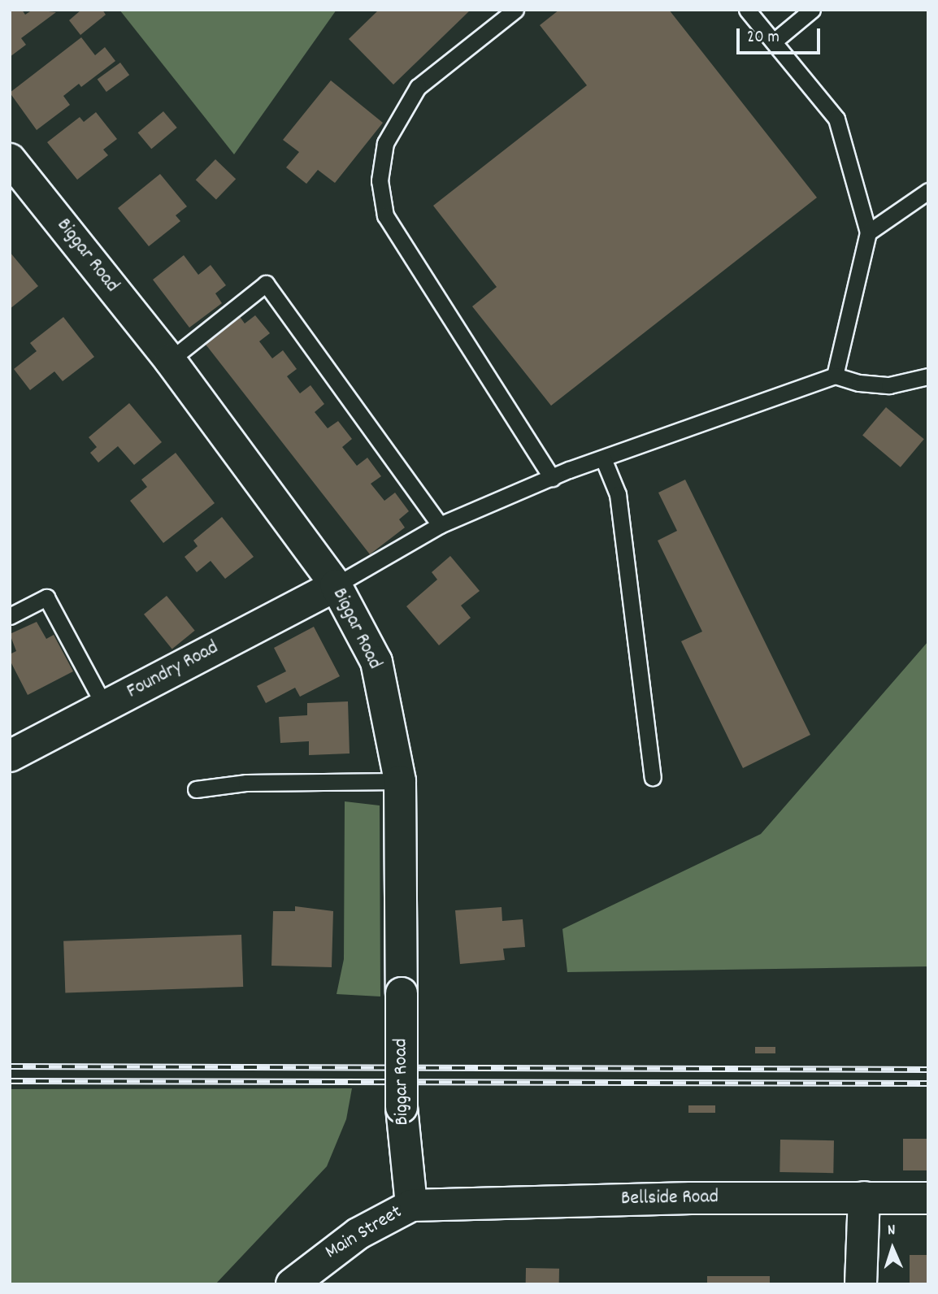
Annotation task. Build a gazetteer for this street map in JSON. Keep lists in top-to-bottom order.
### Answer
{
  "streets": {
    "street": [
      "Biggar Road",
      "Foundry Road",
      "Bellside Road",
      "Main Street"
    ]
  },
  "crossings": [
    ["Biggar Road", "Foundry Road"],
    ["Biggar Road", "Bellside Road"],
    ["Biggar Road", "Main Street"],
    ["Bellside Road", "Main Street"]
  ],
  "scale_bar": "20 m",
  "north": "top"
}
